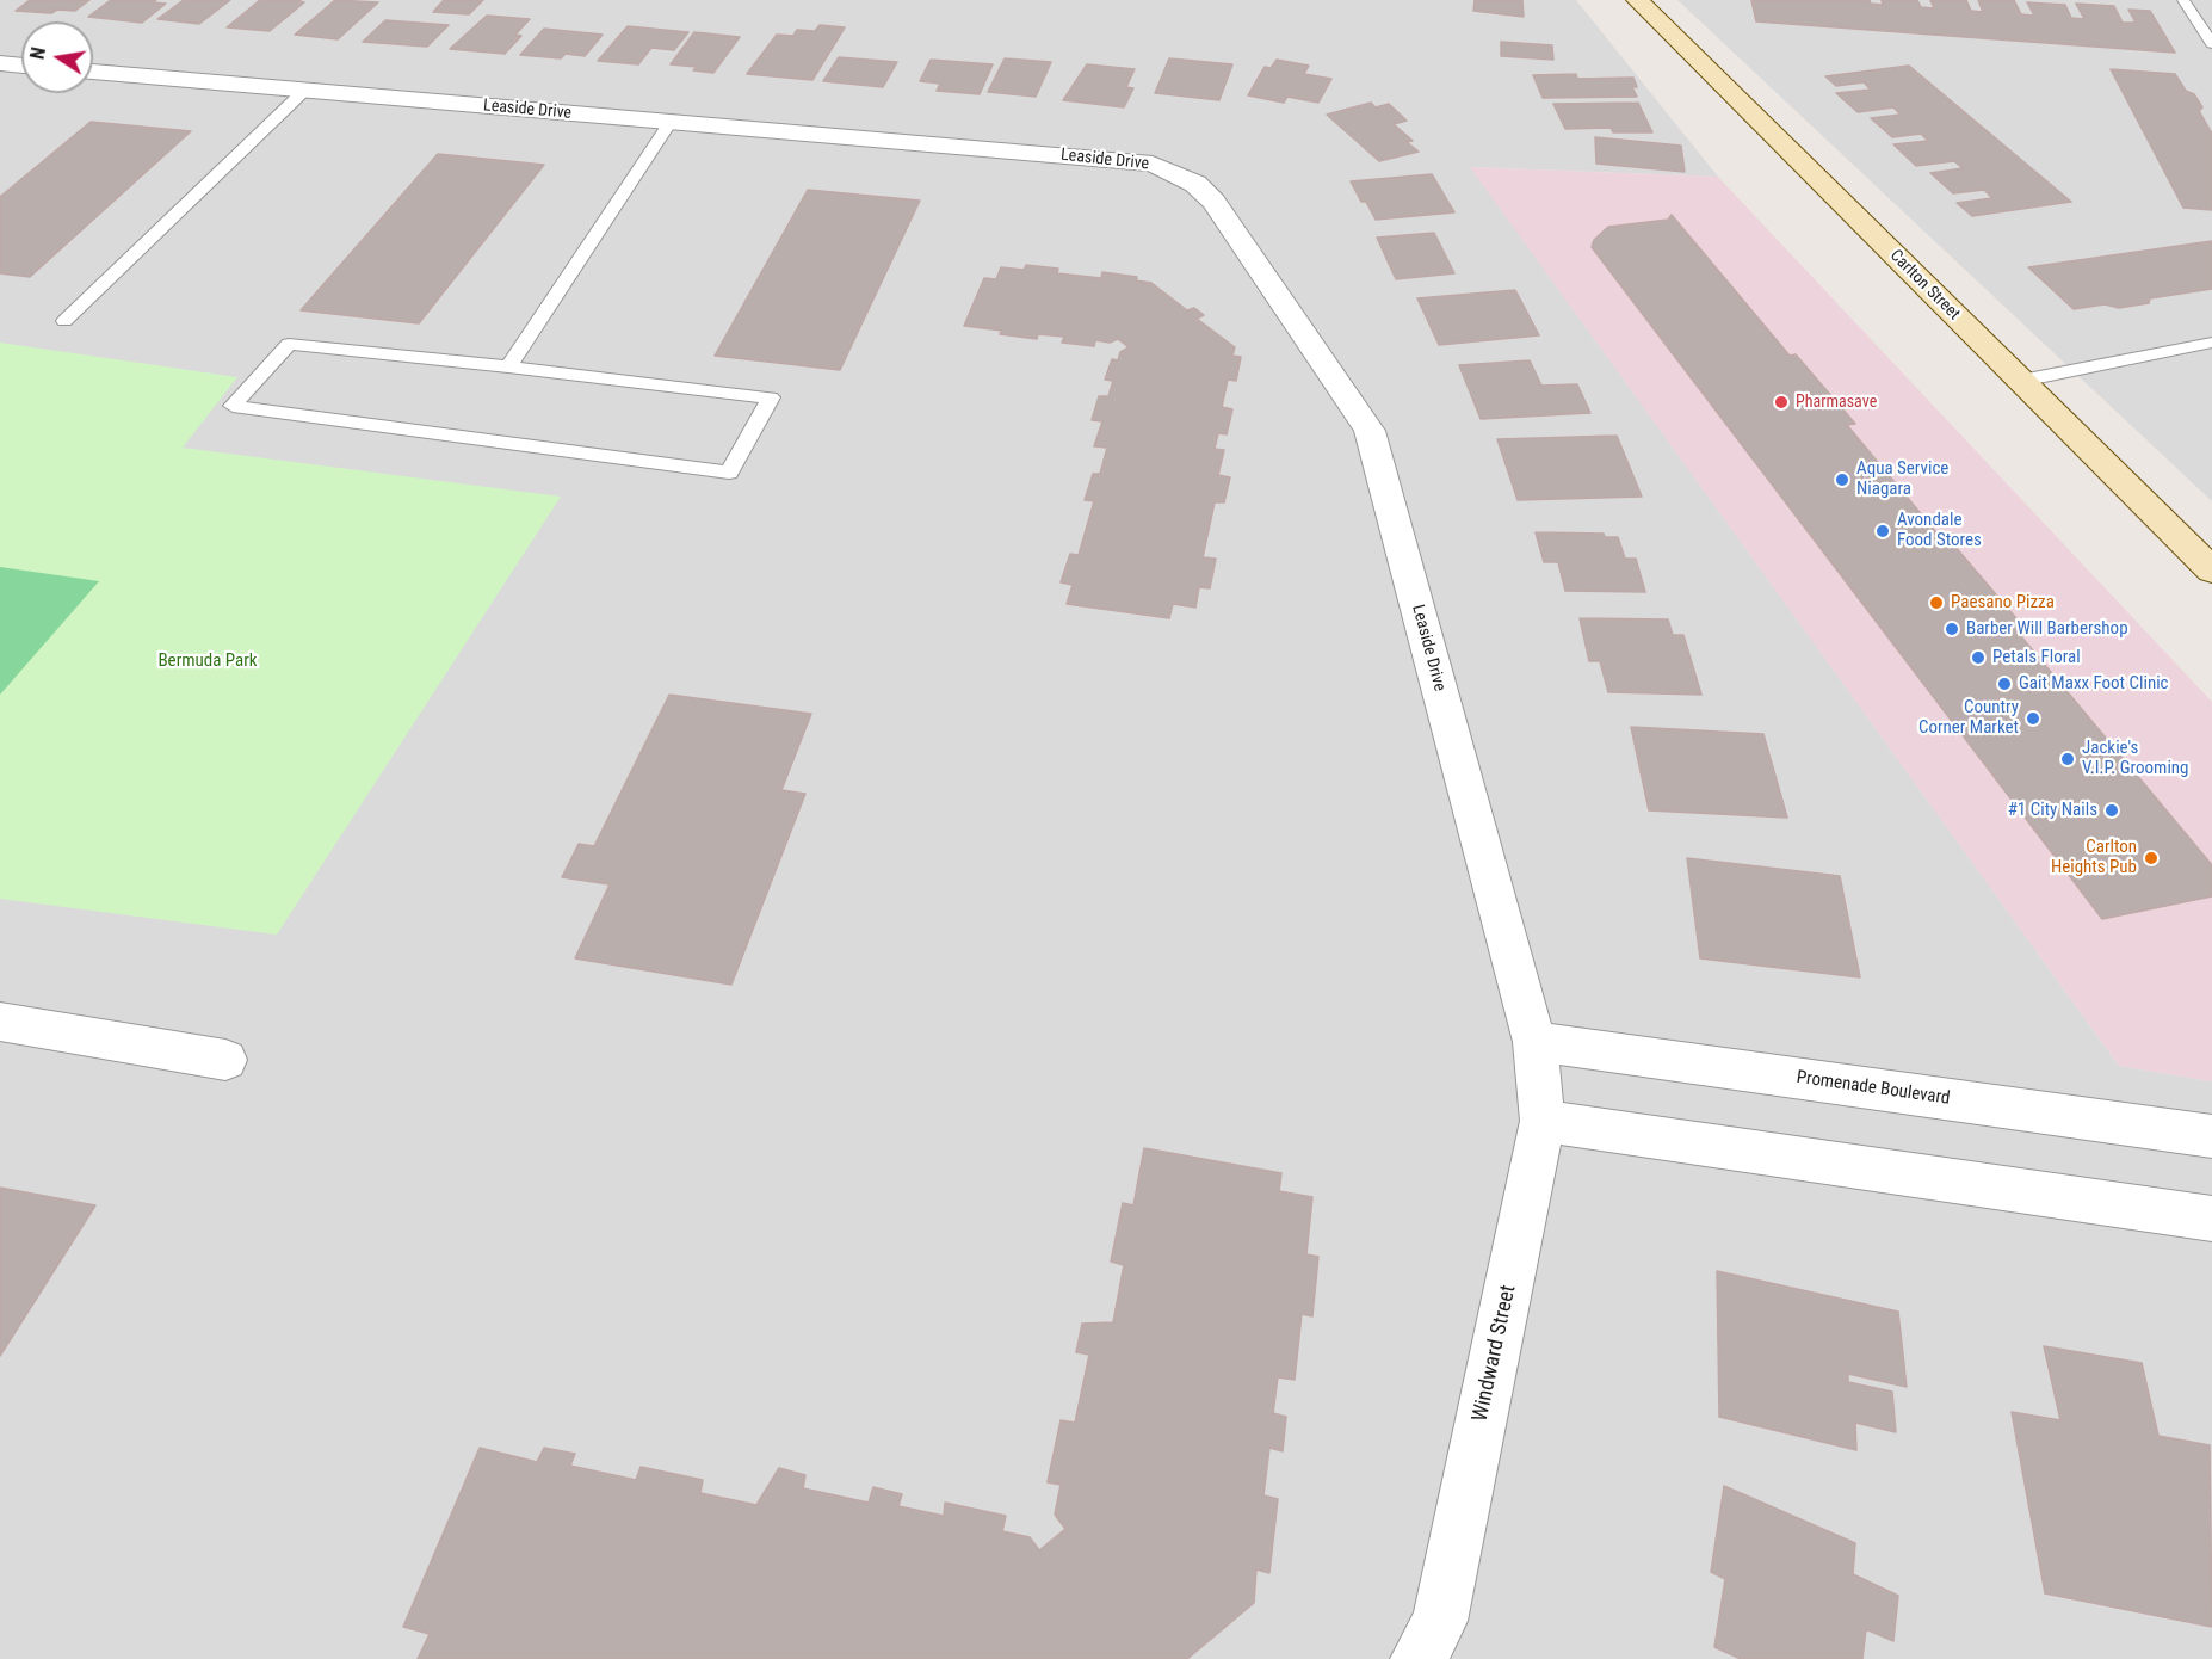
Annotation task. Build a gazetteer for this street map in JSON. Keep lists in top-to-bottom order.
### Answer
{
  "streets": {
    "main road": ["Carlton Street"],
    "street": ["Leaside Drive", "Promenade Boulevard", "Windward Street"]
  },
  "crossings": [
    ["Leaside Drive", "Promenade Boulevard"],
    ["Leaside Drive", "Windward Street"],
    ["Promenade Boulevard", "Windward Street"]
  ],
  "parks": ["Bermuda Park"],
  "places": [
    "Pharmasave",
    "Aqua Service Niagara",
    "Avondale Food Stores",
    "Paesano Pizza",
    "Barber Will Barbershop",
    "Petals Floral",
    "Gait Maxx Foot Clinic",
    "Country Corner Market",
    "Jackie's V.I.P. Grooming",
    "#1 City Nails",
    "Carlton Heights Pub"
  ],
  "north": "left"
}
